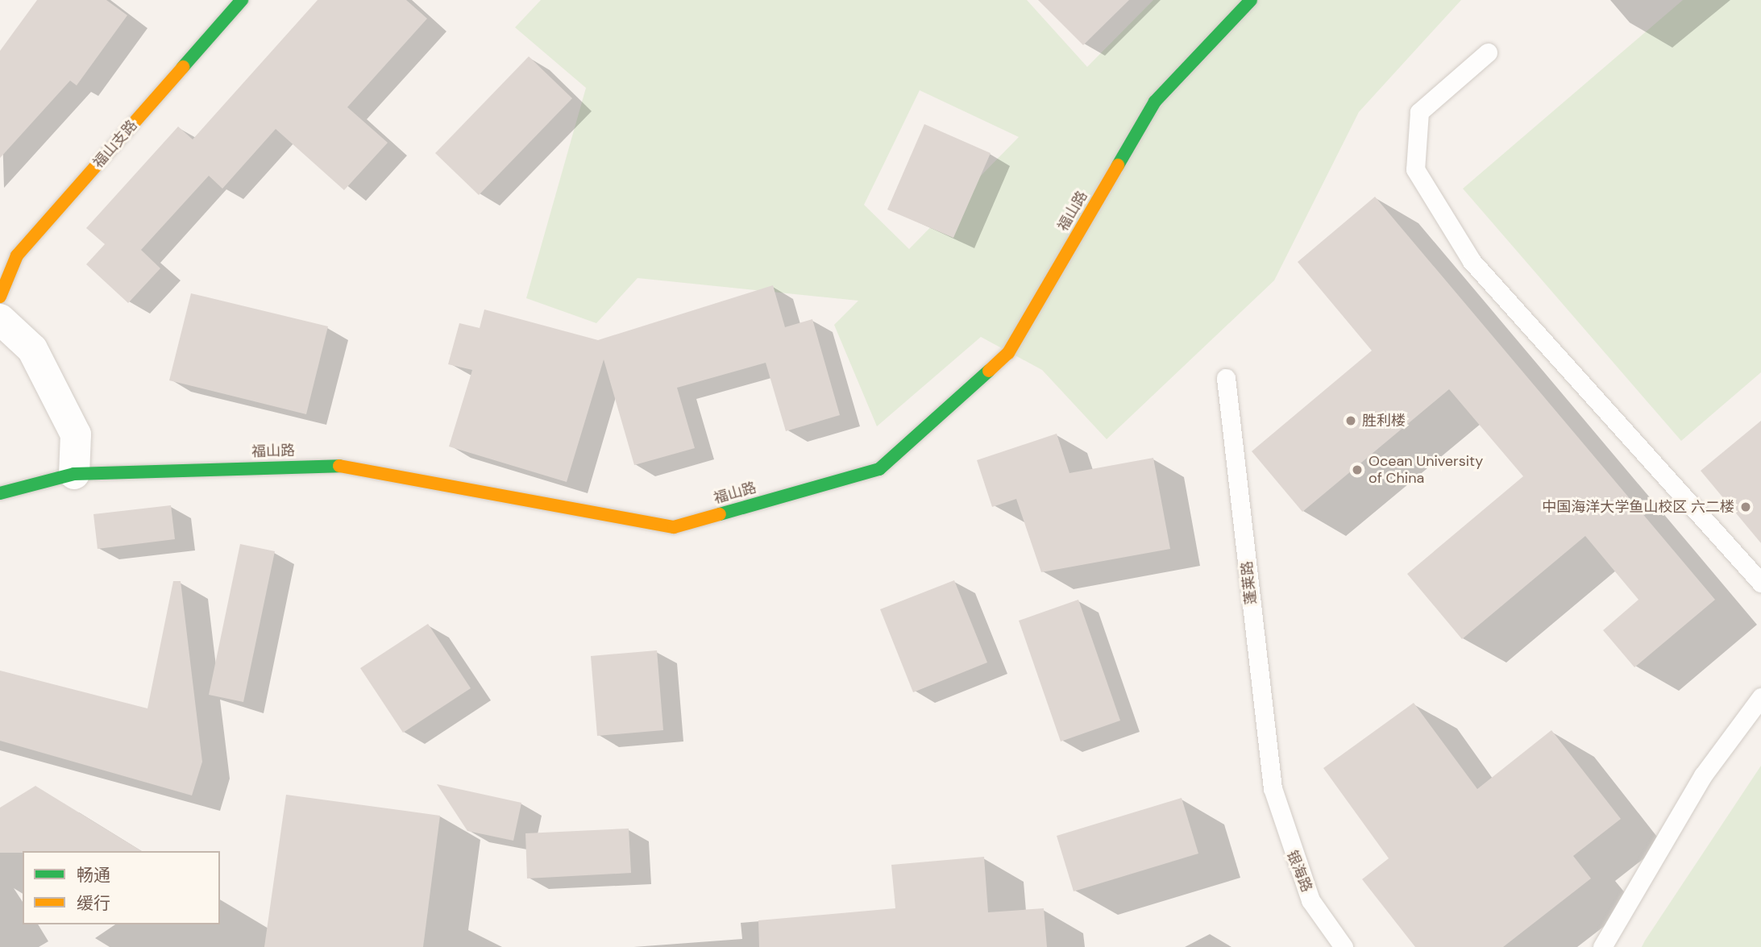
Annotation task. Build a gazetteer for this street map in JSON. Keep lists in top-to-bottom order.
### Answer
{
  "streets": {
    "street": ["福山支路", "福山路"],
    "lane": ["蓬莱路", "银海路"]
  },
  "crossings": [
    ["蓬莱路", "银海路"]
  ],
  "places": ["胜利楼", "Ocean University of China", "中国海洋大学鱼山校区 六二楼"],
  "legend": ["畅通", "缓行"]
}
